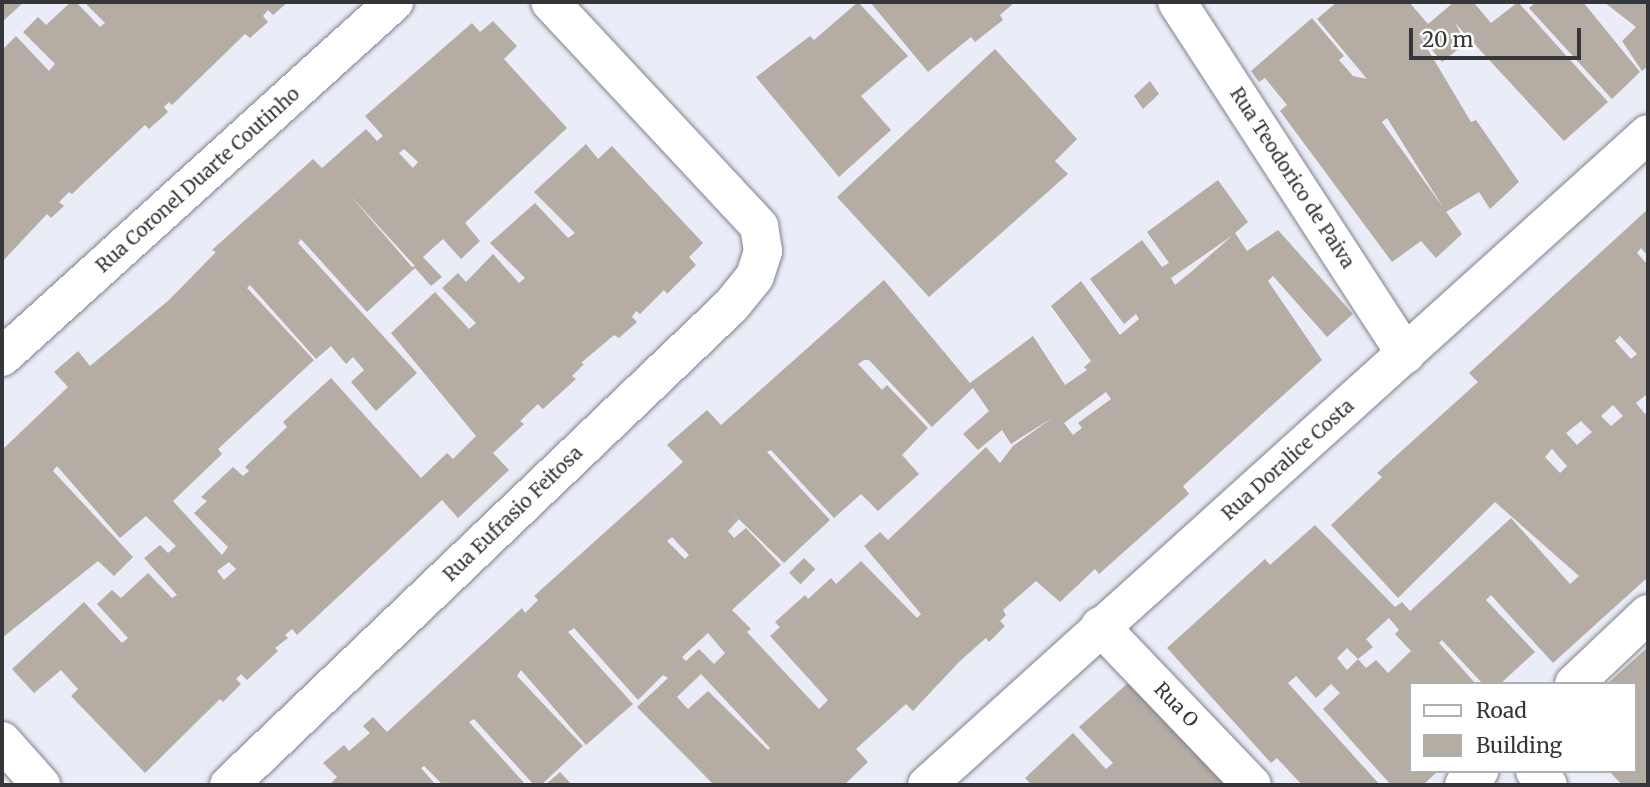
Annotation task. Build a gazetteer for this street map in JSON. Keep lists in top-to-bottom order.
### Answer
{
  "streets": {
    "street": [
      "Rua Teodorico de Paiva",
      "Rua Coronel Duarte Coutinho",
      "Rua Doralice Costa",
      "Rua Eufrasio Feitosa",
      "Rua O"
    ]
  },
  "crossings": [
    ["Rua Teodorico de Paiva", "Rua Doralice Costa"],
    ["Rua Doralice Costa", "Rua O"]
  ],
  "legend": ["Road", "Building"],
  "scale_bar": "20 m"
}
